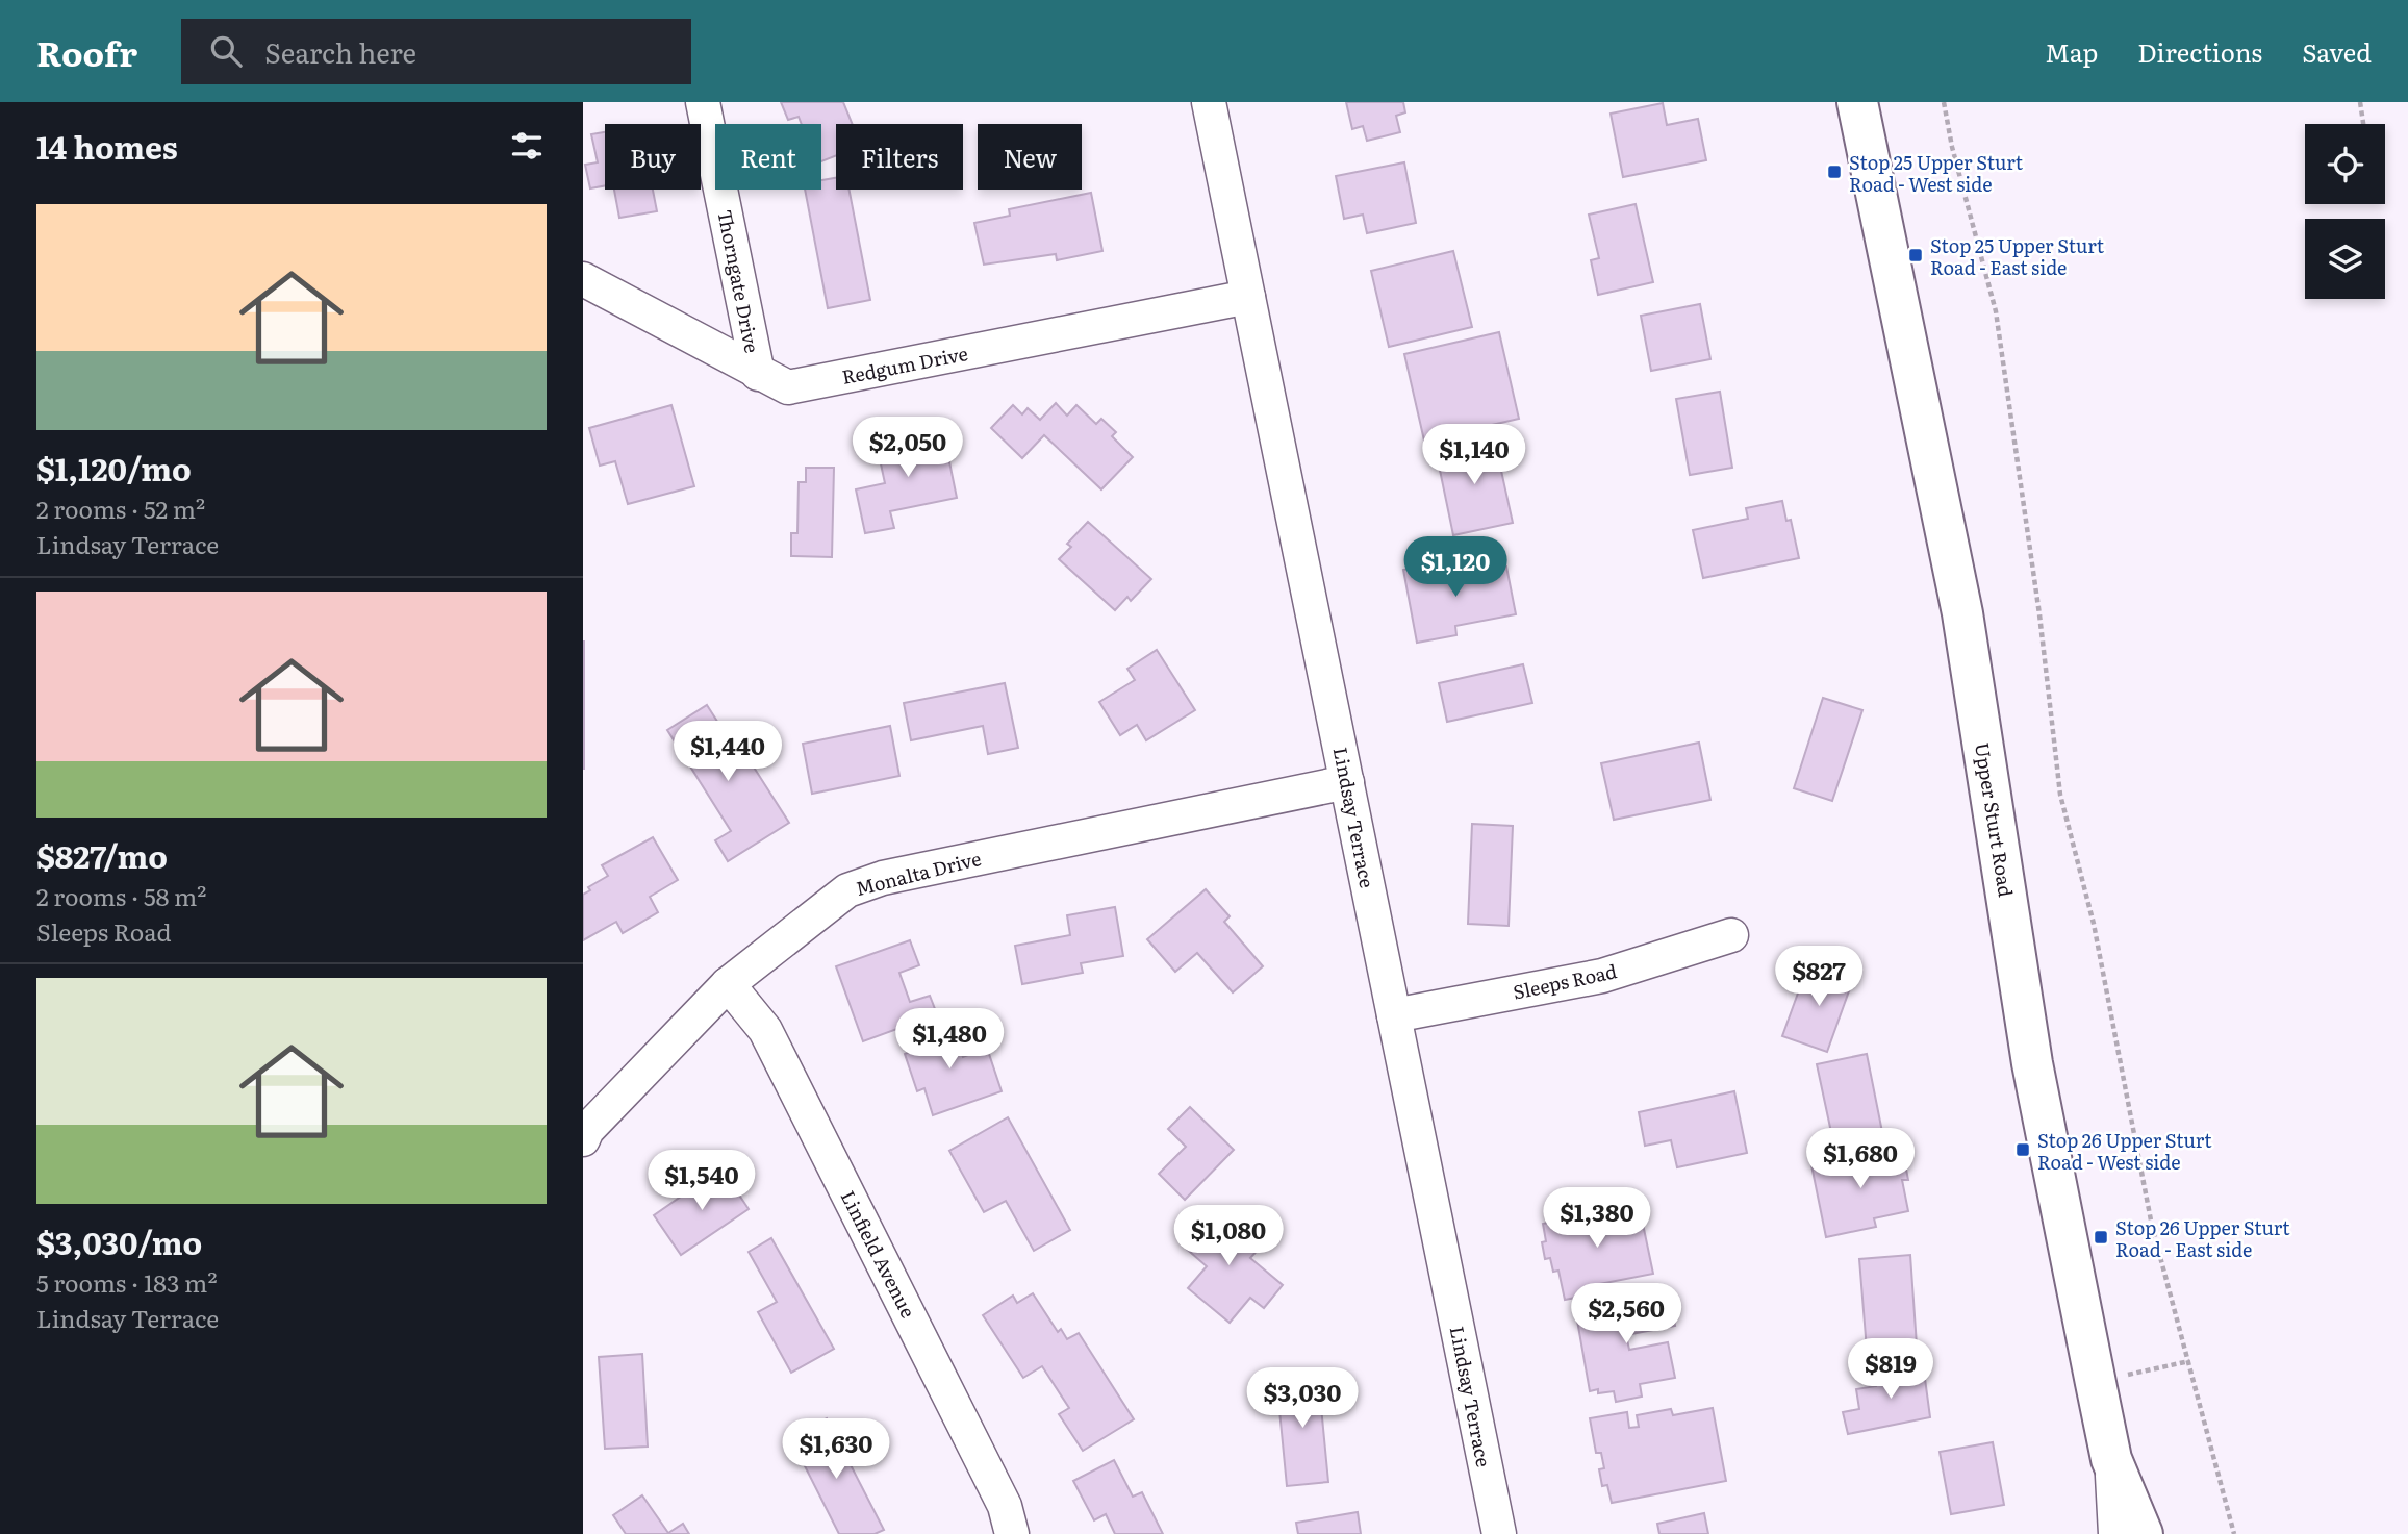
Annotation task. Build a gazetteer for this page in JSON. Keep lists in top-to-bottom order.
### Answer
{
  "streets": {
    "main road": ["Upper Sturt Road"],
    "street": [
      "Thorngate Drive",
      "Redgum Drive",
      "Lindsay Terrace",
      "Monalta Drive",
      "Sleeps Road",
      "Linfield Avenue"
    ]
  },
  "crossings": [
    ["Thorngate Drive", "Redgum Drive"],
    ["Redgum Drive", "Lindsay Terrace"],
    ["Lindsay Terrace", "Monalta Drive"],
    ["Lindsay Terrace", "Sleeps Road"],
    ["Monalta Drive", "Linfield Avenue"]
  ],
  "places": {
    "transit": [
      "Stop 25 Upper Sturt Road - West side",
      "Stop 25 Upper Sturt Road - East side",
      "Stop 26 Upper Sturt Road - West side",
      "Stop 26 Upper Sturt Road - East side"
    ]
  },
  "page": {
    "header": "Roofr",
    "search": "Search here",
    "nav": ["Map", "Directions", "Saved"],
    "heading": "14 homes",
    "chip": [
      "Buy",
      "Rent",
      "Filters",
      "New"
    ],
    "list": [
      {
        "name": "$1,120/mo",
        "note": "2 rooms · 52 m² · Lindsay Terrace"
      },
      {
        "name": "$827/mo",
        "note": "2 rooms · 58 m² · Sleeps Road"
      },
      {
        "name": "$3,030/mo",
        "note": "5 rooms · 183 m² · Lindsay Terrace"
      }
    ],
    "price": [
      "$2,050",
      "$1,140",
      "$1,120",
      "$1,440",
      "$827",
      "$1,480",
      "$1,680",
      "$1,540",
      "$1,380",
      "$1,080",
      "$2,560",
      "$819",
      "$3,030",
      "$1,630"
    ]
  }
}
